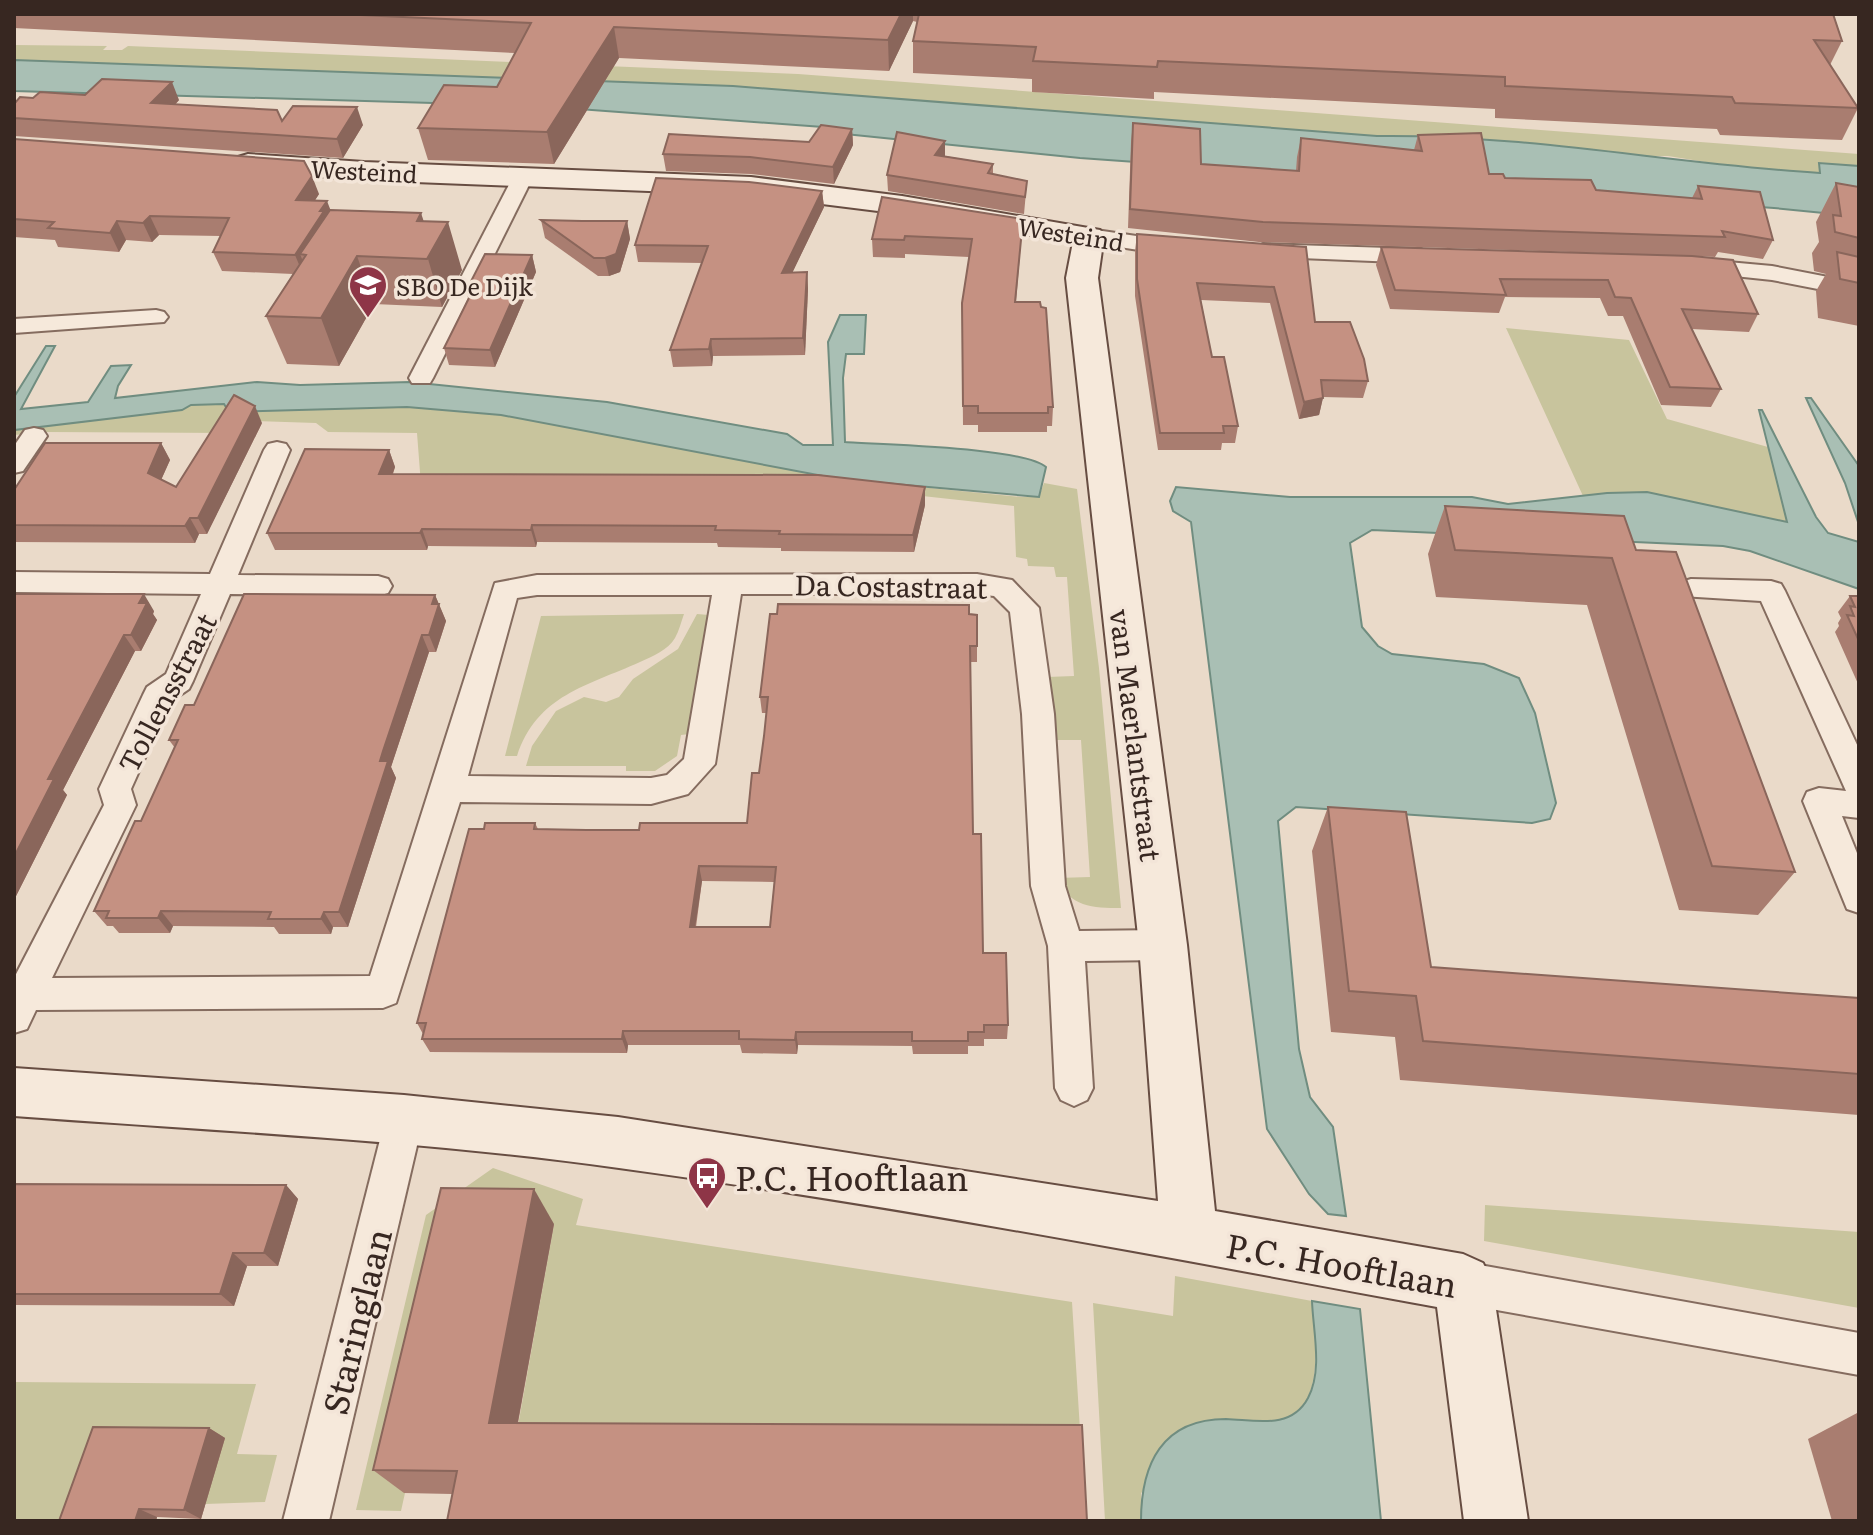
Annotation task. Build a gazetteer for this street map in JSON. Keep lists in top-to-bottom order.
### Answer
{
  "streets": {
    "street": [
      "Westeind",
      "Da Costastraat",
      "Tollensstraat",
      "van Maerlantstraat",
      "P.C. Hooftlaan",
      "Staringlaan"
    ]
  },
  "crossings": [
    ["Westeind", "van Maerlantstraat"],
    ["van Maerlantstraat", "P.C. Hooftlaan"],
    ["P.C. Hooftlaan", "Staringlaan"]
  ],
  "places": {
    "school or university": ["SBO De Dijk"],
    "bus stop": ["P.C. Hooftlaan"]
  }
}
